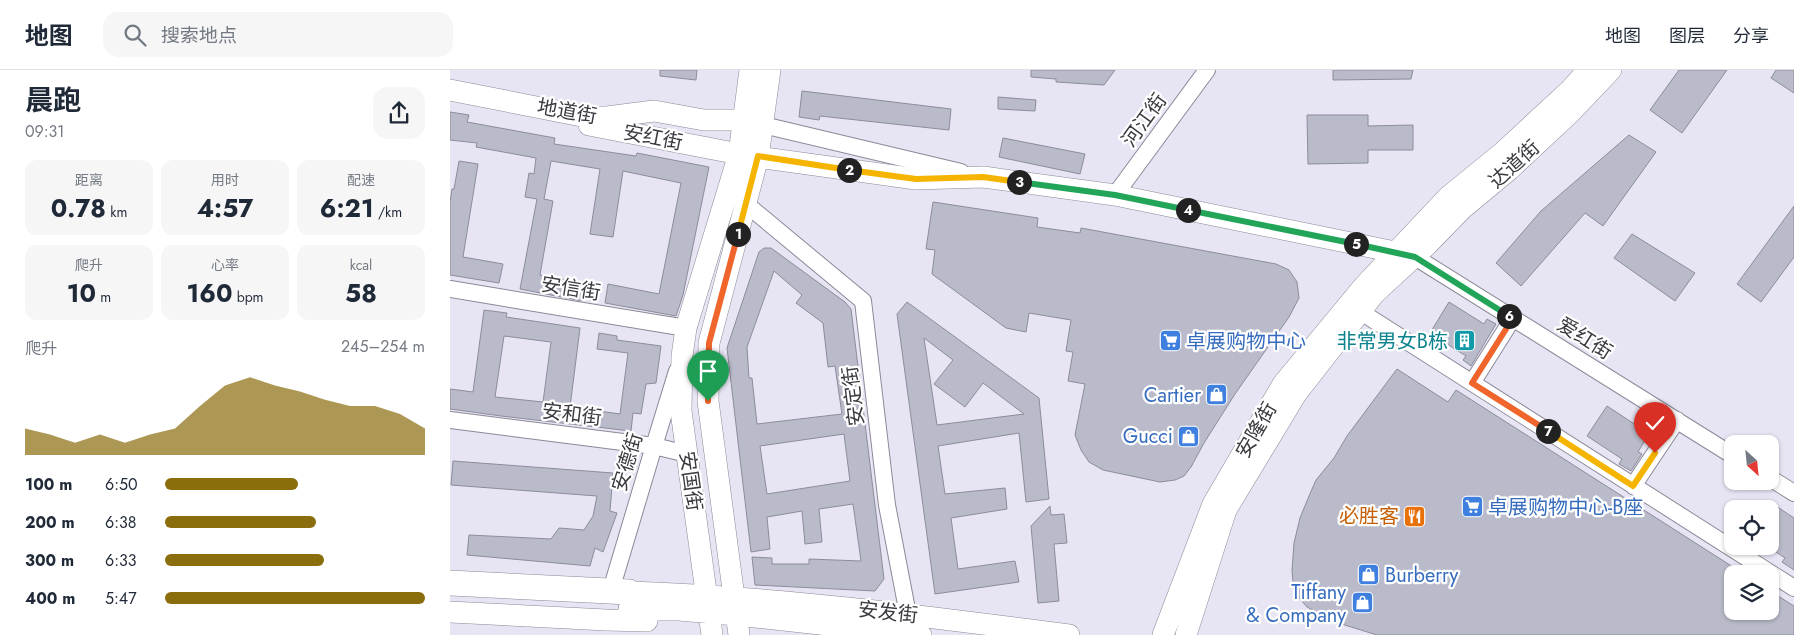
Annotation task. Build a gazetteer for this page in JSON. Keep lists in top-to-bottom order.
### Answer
{
  "streets": {
    "highway": ["安发街"],
    "main road": [
      "地道街",
      "安红街",
      "达道街",
      "安隆街",
      "安国街"
    ],
    "street": [
      "河江街",
      "安信街",
      "爱红街",
      "安定街",
      "安和街",
      "安德街"
    ]
  },
  "crossings": [
    ["河江街", "安红街"],
    ["安红街", "达道街"],
    ["安红街", "爱红街"],
    ["安红街", "安隆街"],
    ["安红街", "安国街"],
    ["达道街", "爱红街"],
    ["达道街", "安隆街"],
    ["安信街", "安国街"],
    ["爱红街", "安隆街"],
    ["安定街", "安国街"],
    ["安定街", "安发街"],
    ["安和街", "安德街"],
    ["安和街", "安国街"],
    ["安德街", "安国街"],
    ["安德街", "安发街"],
    ["安国街", "安发街"]
  ],
  "places": {
    "supermarket": ["卓展购物中心", "卓展购物中心-B座"],
    "building": ["非常男女B栋"],
    "shop": [
      "Cartier",
      "Gucci",
      "Burberry",
      "Tiffany & Company"
    ],
    "restaurant": ["必胜客"]
  },
  "north": "bottom right",
  "page": {
    "header": "地图",
    "search": "搜索地点",
    "nav": ["地图", "图层", "分享"],
    "heading": ["晨跑", "09:31"],
    "stats": [
      ["距离", "0.78 km"],
      ["用时", "4:57"],
      ["配速", "6:21 /km"],
      ["爬升", "10 m"],
      ["心率", "160 bpm"],
      ["kcal", "58"]
    ],
    "pins": [
      "2",
      "3",
      "4",
      "1",
      "5",
      "6",
      "7"
    ],
    "chart": ["爬升", "245–254 m"],
    "list": [
      {
        "name": "100 m",
        "note": "6:50"
      },
      {
        "name": "200 m",
        "note": "6:38"
      },
      {
        "name": "300 m",
        "note": "6:33"
      },
      {
        "name": "400 m",
        "note": "5:47"
      }
    ]
  }
}
